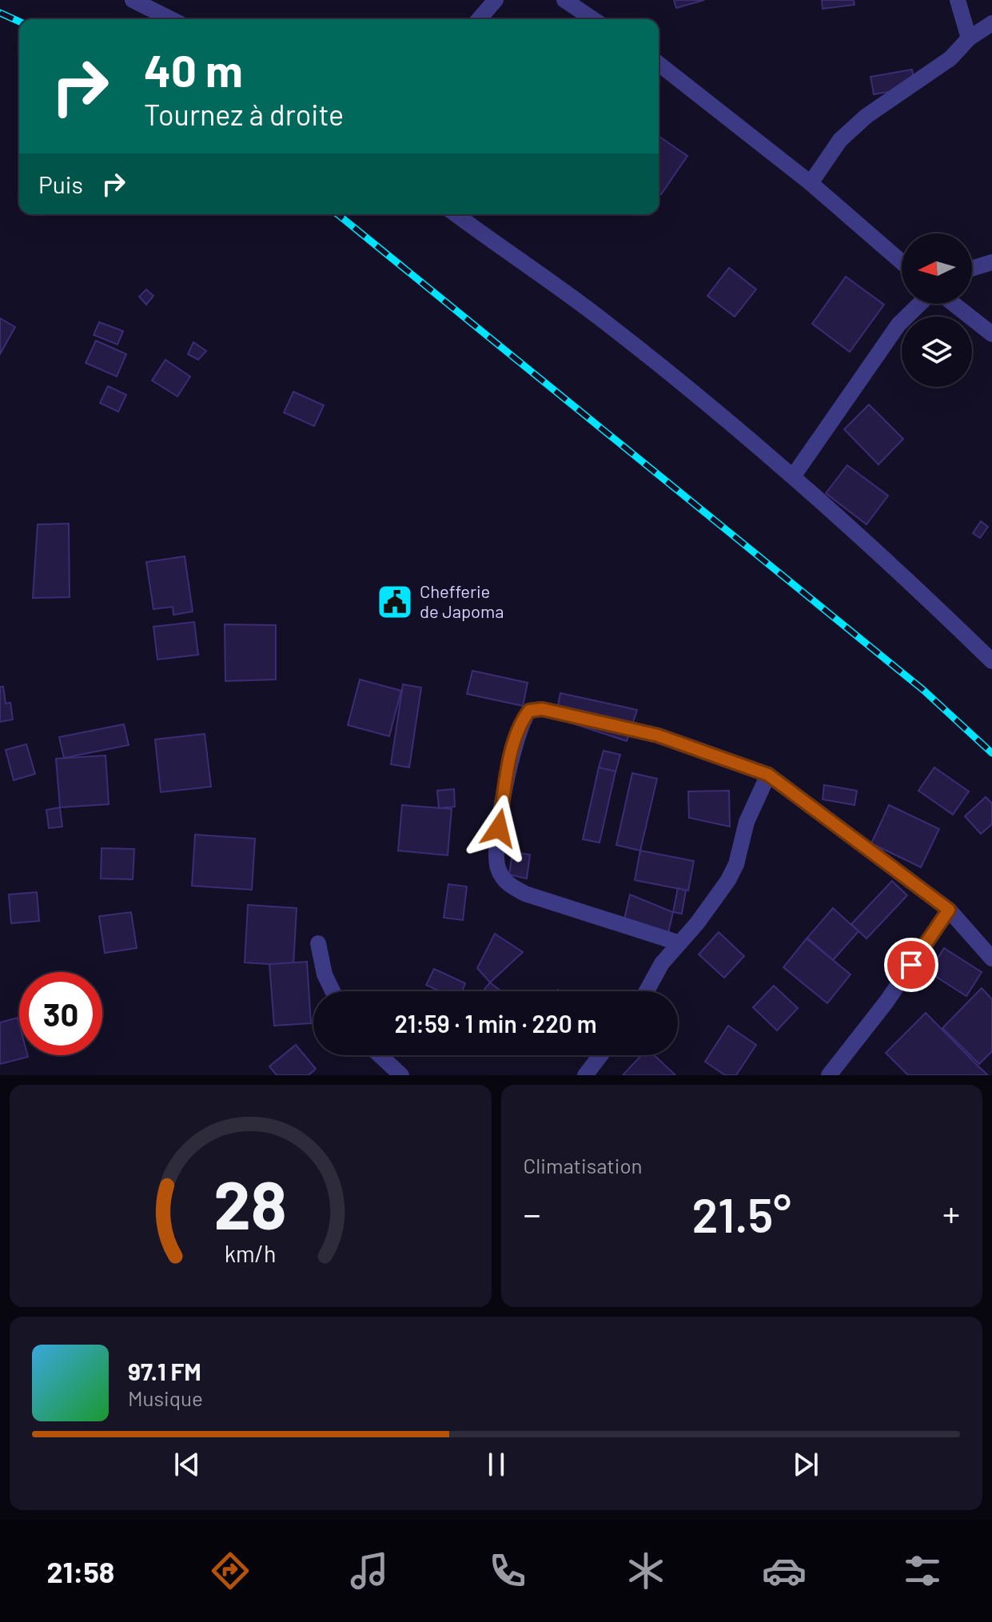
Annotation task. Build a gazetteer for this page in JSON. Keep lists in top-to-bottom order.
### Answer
{
  "places": {
    "public building": ["Chefferie de Japoma"]
  },
  "north": "left",
  "page": {
    "turn": ["40 m", "Tournez à droite"],
    "then": "Puis",
    "limit": "30",
    "trip": "21:59 · 1 min · 220 m",
    "tile": "Climatisation",
    "heat": ["−", "21.5°", "+"],
    "song": ["97.1 FM", "Musique"],
    "tabs": "21:58",
    "gauge": ["28", "km/h"]
  }
}
